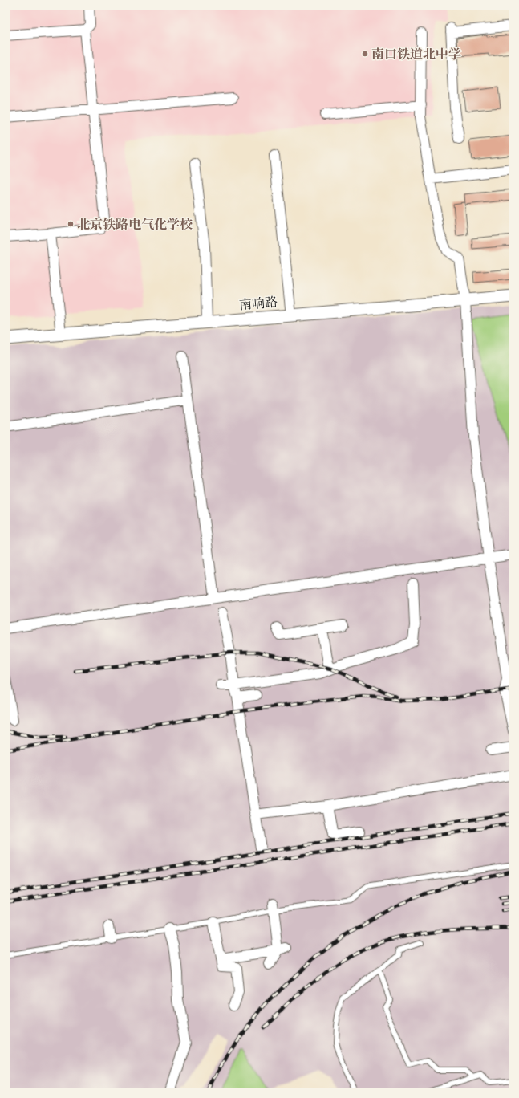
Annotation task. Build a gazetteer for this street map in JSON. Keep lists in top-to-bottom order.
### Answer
{
  "streets": {
    "street": ["南响路"]
  },
  "places": ["南口铁道北中学", "北京铁路电气化学校"]
}
